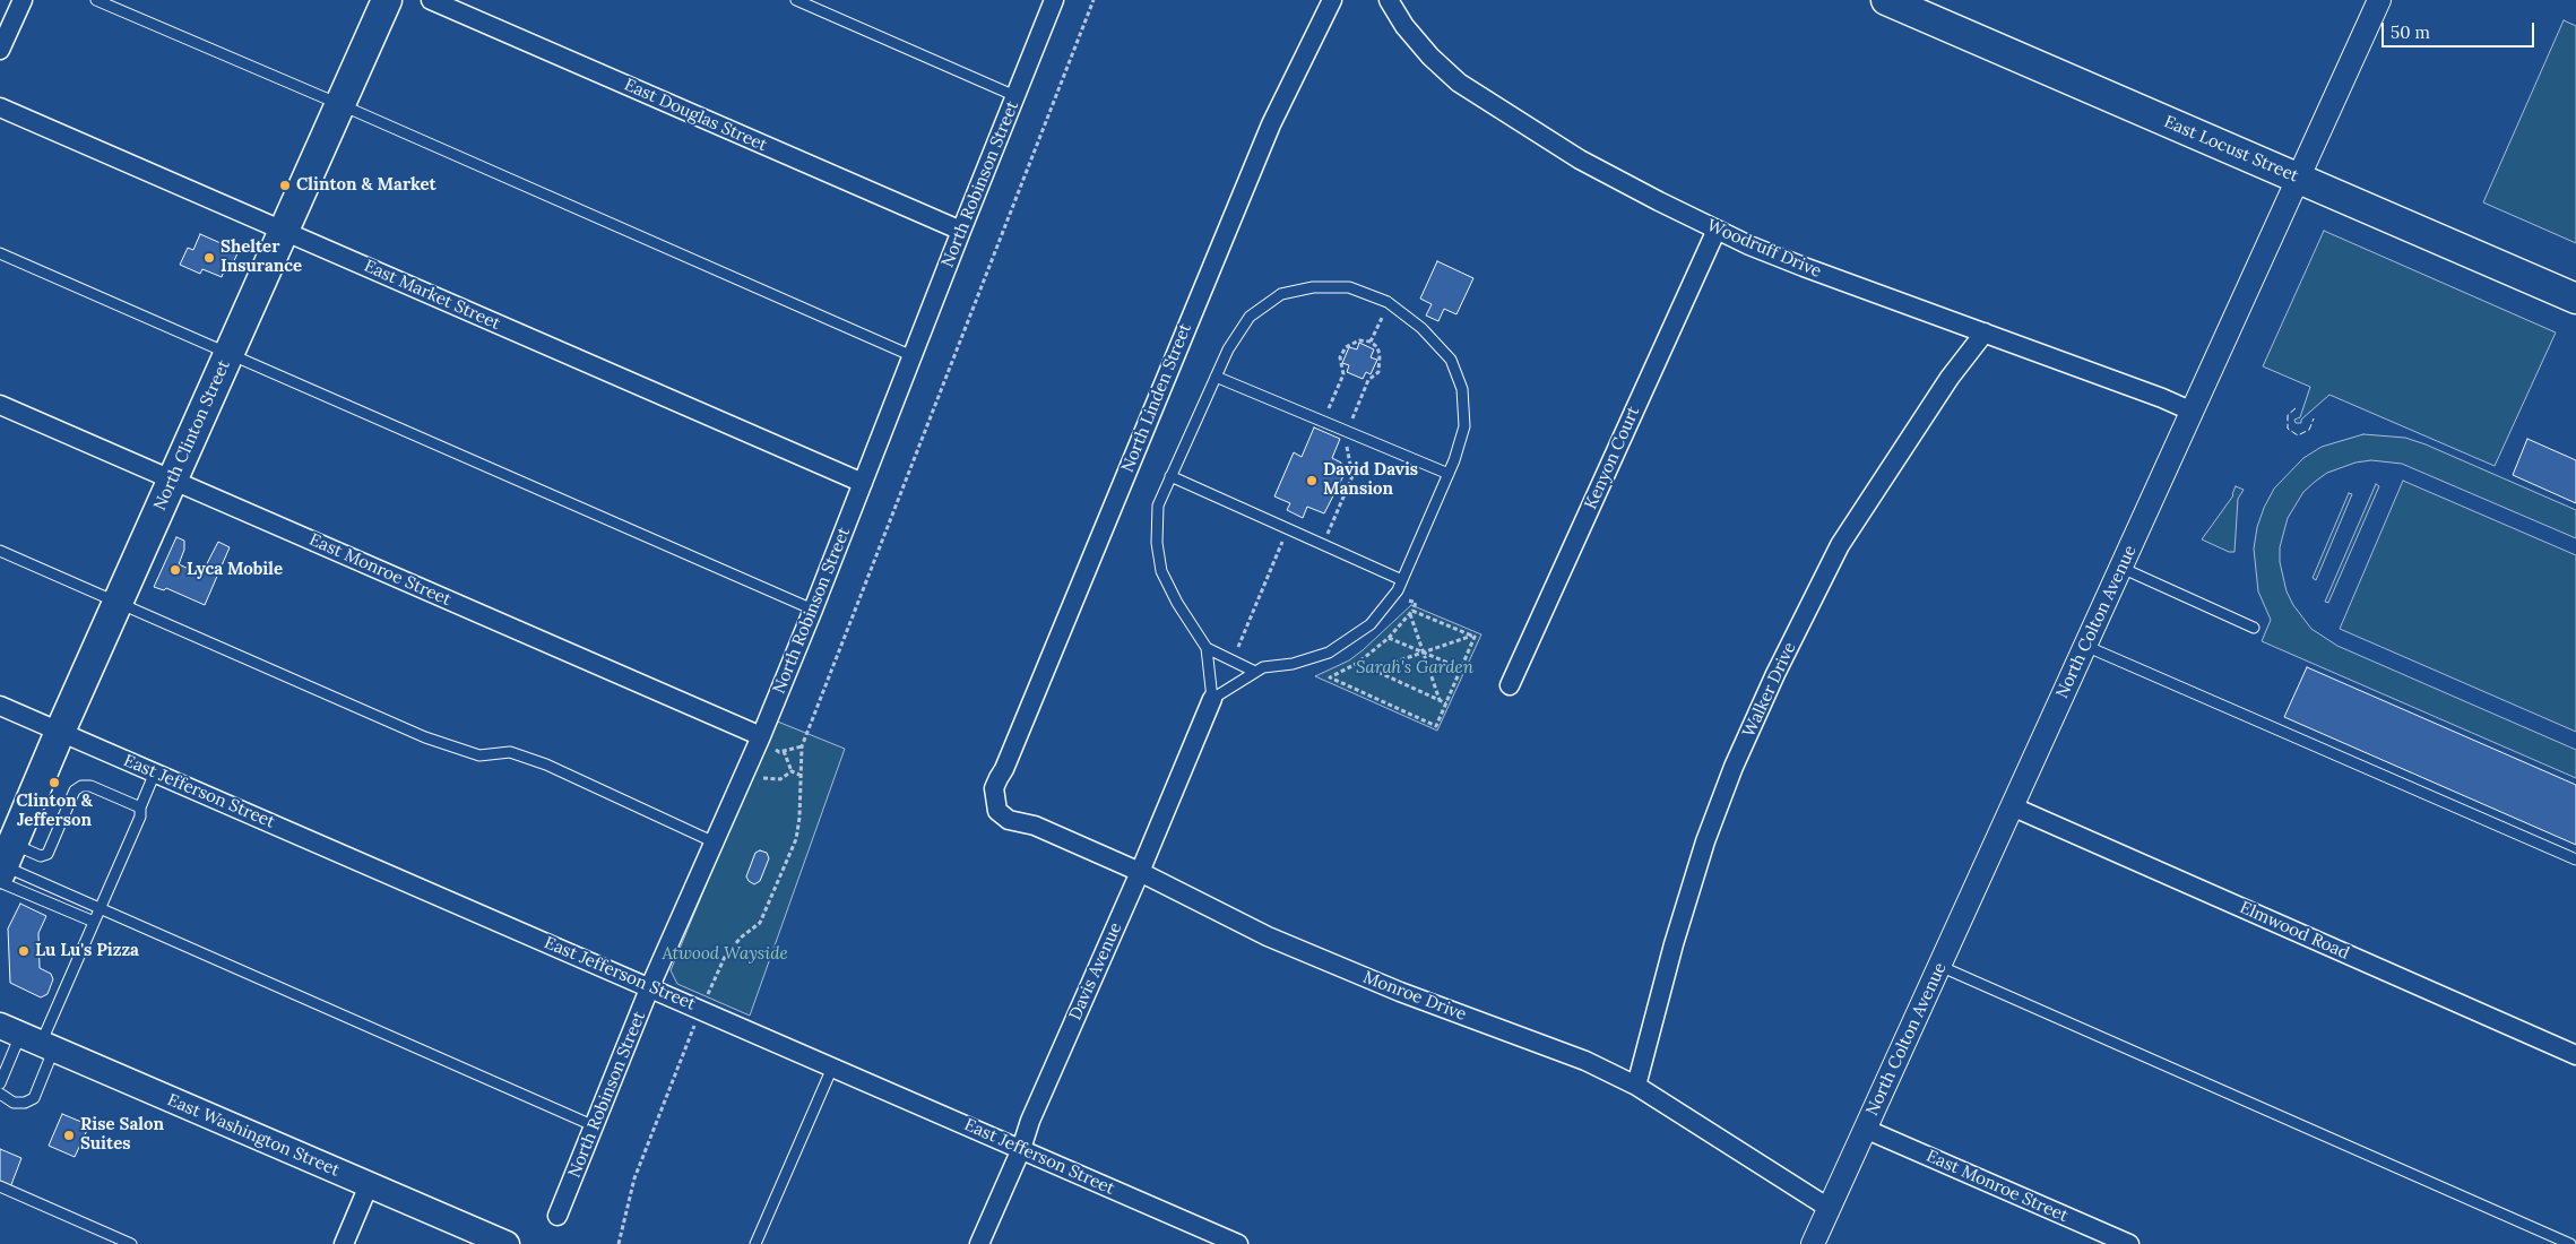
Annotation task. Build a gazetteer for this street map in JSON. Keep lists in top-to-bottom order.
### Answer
{
  "streets": {
    "main road": ["East Locust Street", "North Clinton Street", "East Washington Street"],
    "street": [
      "East Douglas Street",
      "North Robinson Street",
      "Woodruff Drive",
      "East Market Street",
      "North Linden Street",
      "Kenyon Court",
      "East Monroe Street",
      "North Colton Avenue",
      "Walker Drive",
      "East Jefferson Street",
      "Elmwood Road",
      "Davis Avenue",
      "Monroe Drive"
    ]
  },
  "crossings": [
    ["East Douglas Street", "North Robinson Street"],
    ["East Locust Street", "North Colton Avenue"],
    ["North Robinson Street", "East Market Street"],
    ["North Robinson Street", "East Monroe Street"],
    ["North Robinson Street", "East Jefferson Street"],
    ["Woodruff Drive", "Kenyon Court"],
    ["Woodruff Drive", "North Colton Avenue"],
    ["Woodruff Drive", "Walker Drive"],
    ["East Market Street", "North Clinton Street"],
    ["North Linden Street", "Monroe Drive"],
    ["North Clinton Street", "East Monroe Street"],
    ["North Clinton Street", "East Jefferson Street"],
    ["East Monroe Street", "North Colton Avenue"],
    ["North Colton Avenue", "Elmwood Road"],
    ["North Colton Avenue", "Monroe Drive"],
    ["Walker Drive", "Monroe Drive"],
    ["East Jefferson Street", "Davis Avenue"],
    ["Davis Avenue", "Monroe Drive"]
  ],
  "parks": ["Sarah's Garden", "Atwood Wayside"],
  "places": [
    "Clinton & Market",
    "Shelter Insurance",
    "David Davis Mansion",
    "Lyca Mobile",
    "Clinton & Jefferson",
    "Lu Lu's Pizza",
    "Rise Salon Suites"
  ],
  "scale_bar": "50 m"
}
